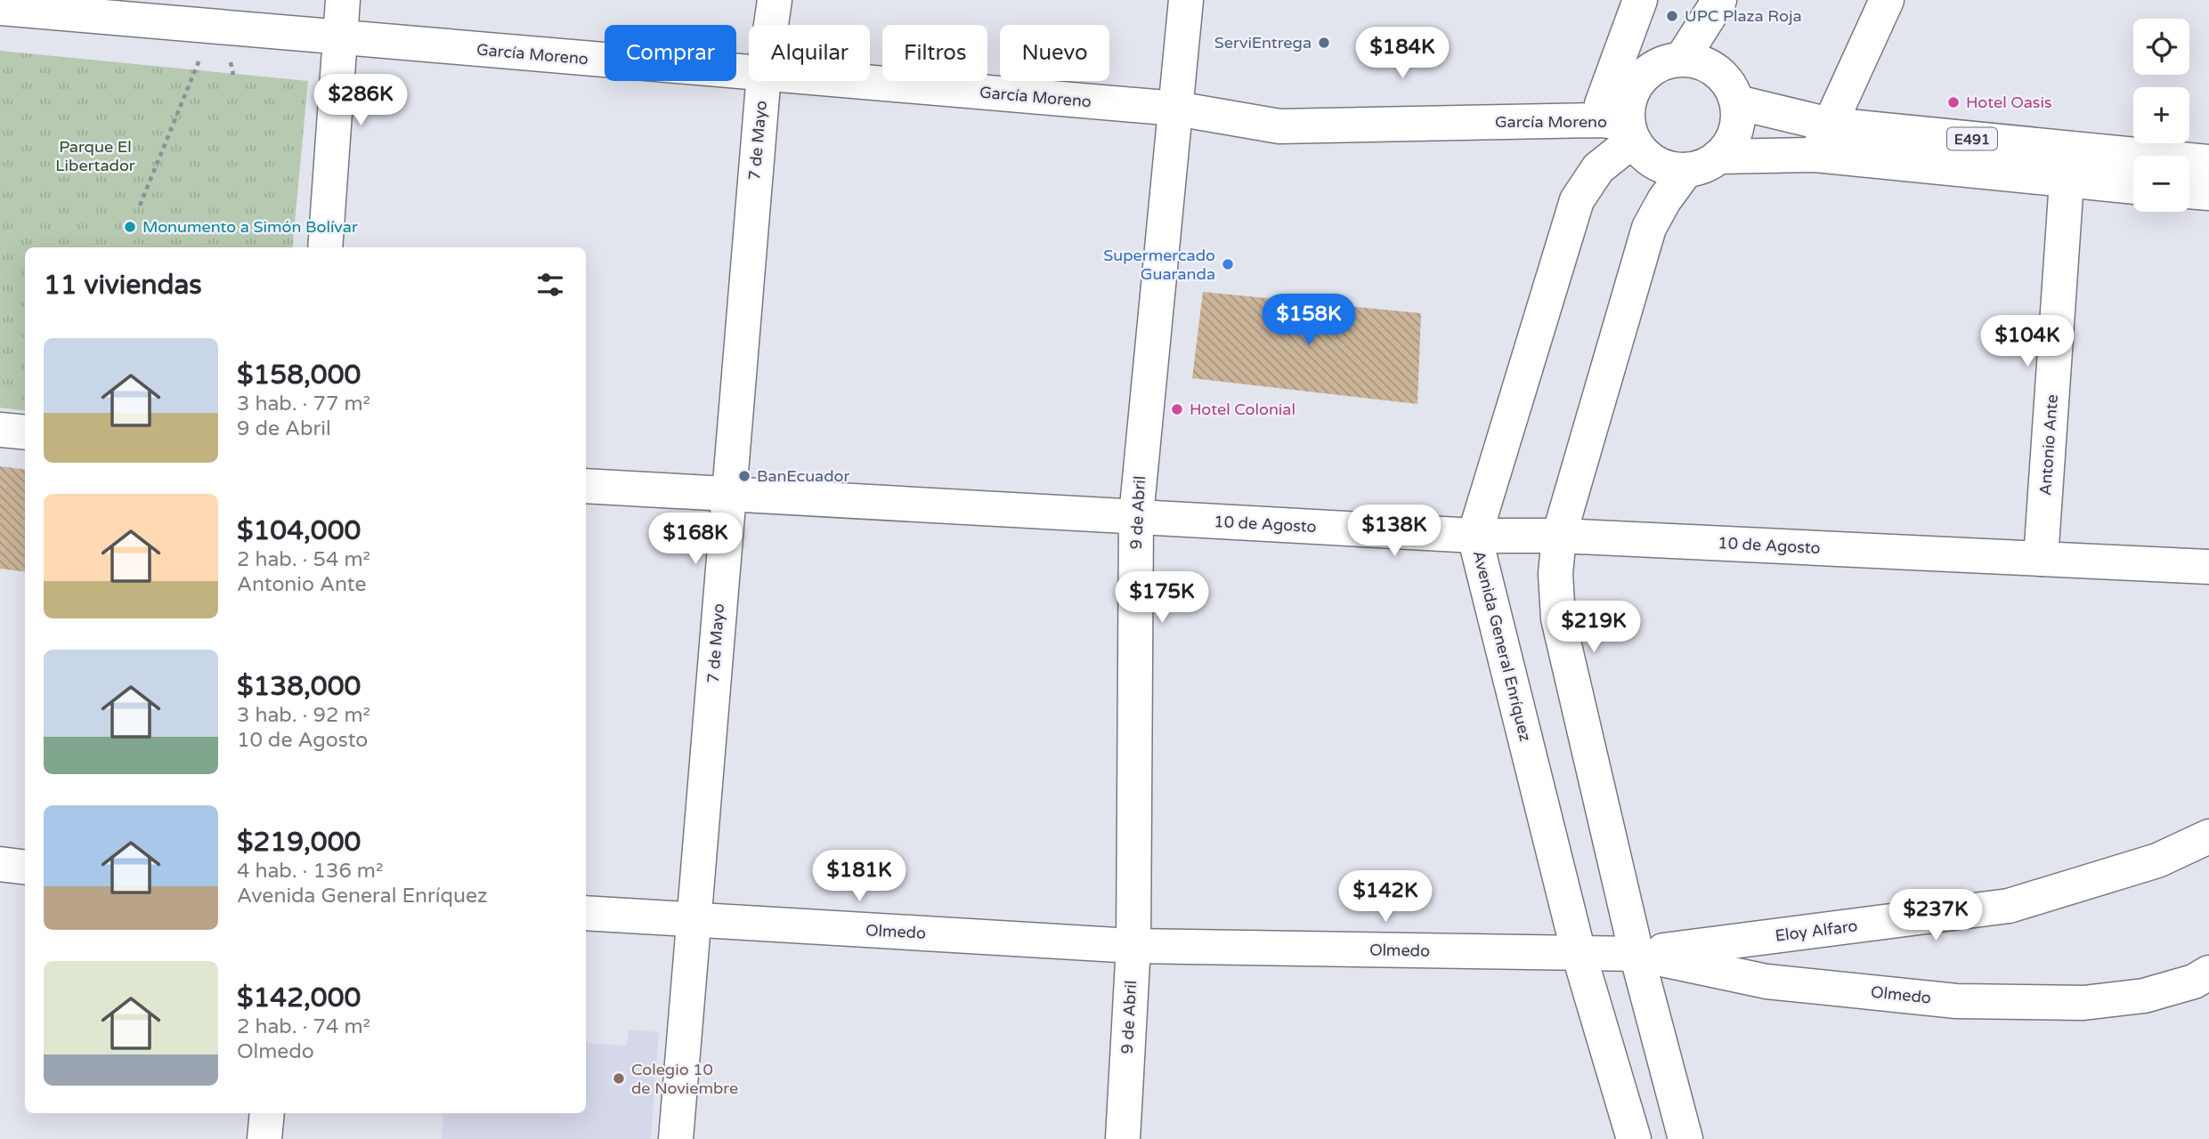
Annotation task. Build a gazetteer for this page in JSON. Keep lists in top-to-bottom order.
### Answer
{
  "streets": {
    "main road": [
      "García Moreno",
      "E491",
      "7 de Mayo",
      "Antonio Ante",
      "9 de Abril",
      "10 de Agosto",
      "Avenida General Enríquez",
      "Eloy Alfaro",
      "Olmedo"
    ]
  },
  "crossings": [
    ["García Moreno", "E491"],
    ["García Moreno", "9 de Abril"],
    ["García Moreno", "Avenida General Enríquez"],
    ["E491", "Antonio Ante"],
    ["E491", "Avenida General Enríquez"],
    ["7 de Mayo", "10 de Agosto"],
    ["7 de Mayo", "Olmedo"],
    ["Antonio Ante", "10 de Agosto"],
    ["9 de Abril", "10 de Agosto"],
    ["9 de Abril", "Olmedo"],
    ["10 de Agosto", "Avenida General Enríquez"],
    ["Avenida General Enríquez", "Olmedo"],
    ["Eloy Alfaro", "Olmedo"]
  ],
  "parks": ["Parque El Libertador"],
  "places": [
    "UPC Plaza Roja",
    "ServiEntrega",
    "Hotel Oasis",
    "Monumento a Simón Bolívar",
    "Supermercado Guaranda",
    "Hotel Colonial",
    "BanEcuador",
    "Colegio 10 de Noviembre"
  ],
  "page": {
    "map_buttons": ["+", "−"],
    "chip": [
      "Comprar",
      "Alquilar",
      "Filtros",
      "Nuevo"
    ],
    "price": [
      "$184K",
      "$286K",
      "$158K",
      "$104K",
      "$138K",
      "$168K",
      "$175K",
      "$219K",
      "$181K",
      "$142K",
      "$237K"
    ],
    "heading": "11 viviendas",
    "list": [
      {
        "name": "$158,000",
        "note": "3 hab. · 77 m² · 9 de Abril"
      },
      {
        "name": "$104,000",
        "note": "2 hab. · 54 m² · Antonio Ante"
      },
      {
        "name": "$138,000",
        "note": "3 hab. · 92 m² · 10 de Agosto"
      },
      {
        "name": "$219,000",
        "note": "4 hab. · 136 m² · Avenida General Enríquez"
      },
      {
        "name": "$142,000",
        "note": "2 hab. · 74 m² · Olmedo"
      }
    ]
  }
}
